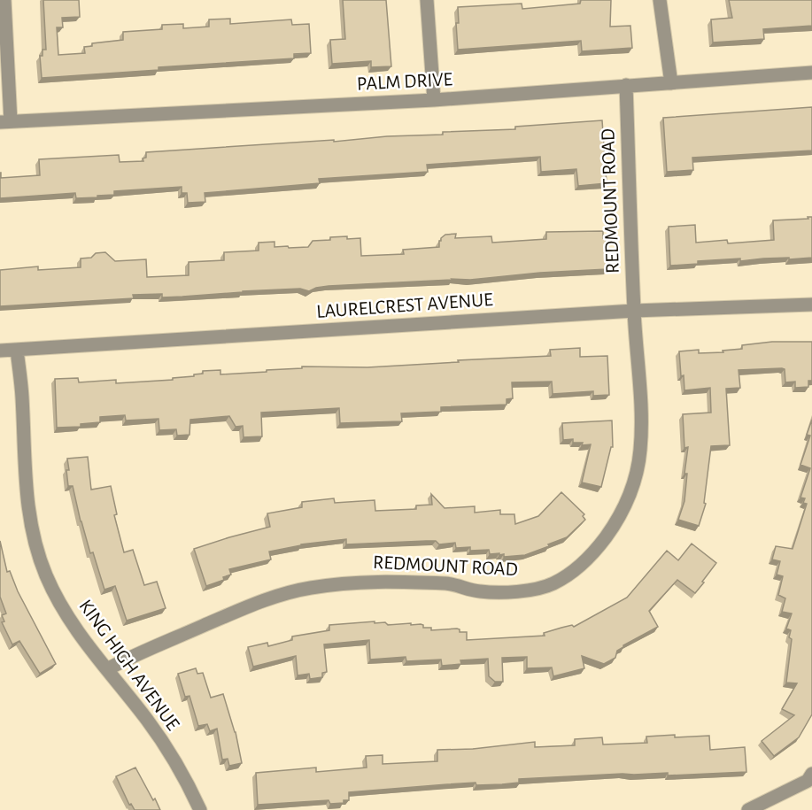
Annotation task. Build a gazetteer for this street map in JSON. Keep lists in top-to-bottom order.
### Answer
{
  "streets": {
    "street": [
      "PALM DRIVE",
      "REDMOUNT ROAD",
      "LAURELCREST AVENUE",
      "KING HIGH AVENUE"
    ]
  },
  "crossings": [
    ["PALM DRIVE", "REDMOUNT ROAD"],
    ["REDMOUNT ROAD", "LAURELCREST AVENUE"],
    ["REDMOUNT ROAD", "KING HIGH AVENUE"],
    ["LAURELCREST AVENUE", "KING HIGH AVENUE"]
  ]
}
